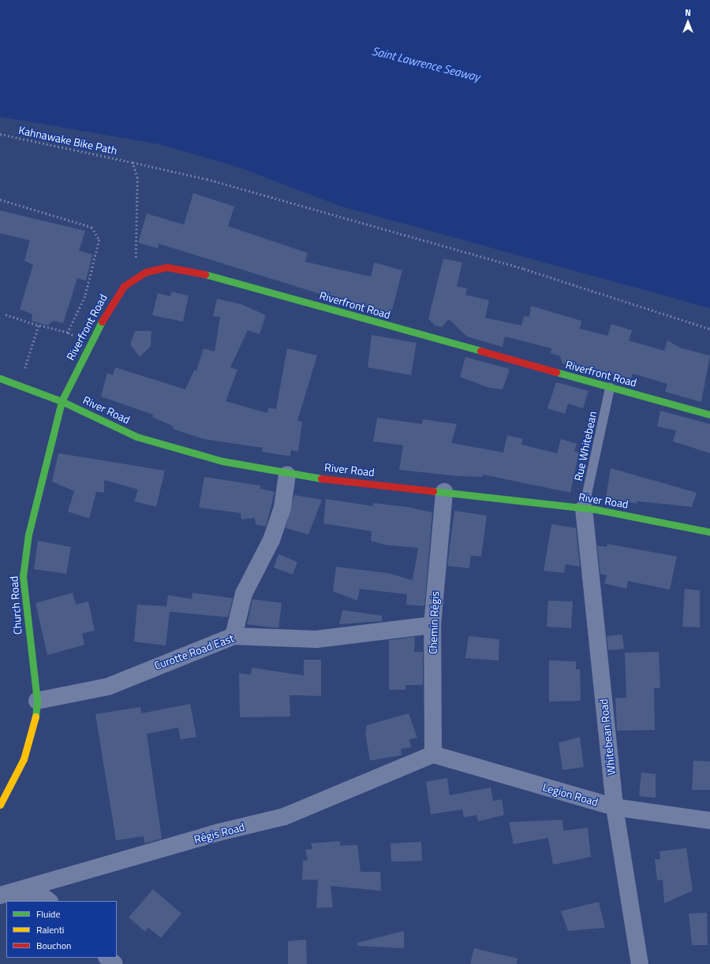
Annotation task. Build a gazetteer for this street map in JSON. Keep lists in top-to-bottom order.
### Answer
{
  "streets": {
    "street": [
      "Riverfront Road",
      "River Road",
      "Church Road",
      "Chemin Régis",
      "Curotte Road East",
      "Whitebean Road",
      "Legion Road",
      "Régis Road"
    ],
    "lane": ["Rue Whitebean"],
    "path": ["Kahnawake Bike Path"]
  },
  "crossings": [
    ["Riverfront Road", "River Road"],
    ["Riverfront Road", "Rue Whitebean"],
    ["Riverfront Road", "Church Road"],
    ["River Road", "Rue Whitebean"],
    ["River Road", "Church Road"],
    ["River Road", "Chemin Régis"],
    ["River Road", "Whitebean Road"],
    ["Rue Whitebean", "Whitebean Road"],
    ["Church Road", "Curotte Road East"],
    ["Chemin Régis", "Curotte Road East"],
    ["Chemin Régis", "Legion Road"],
    ["Chemin Régis", "Régis Road"],
    ["Whitebean Road", "Legion Road"],
    ["Legion Road", "Régis Road"]
  ],
  "water": ["Saint Lawrence Seaway"],
  "legend": ["Fluide", "Ralenti", "Bouchon"],
  "north": "top"
}
